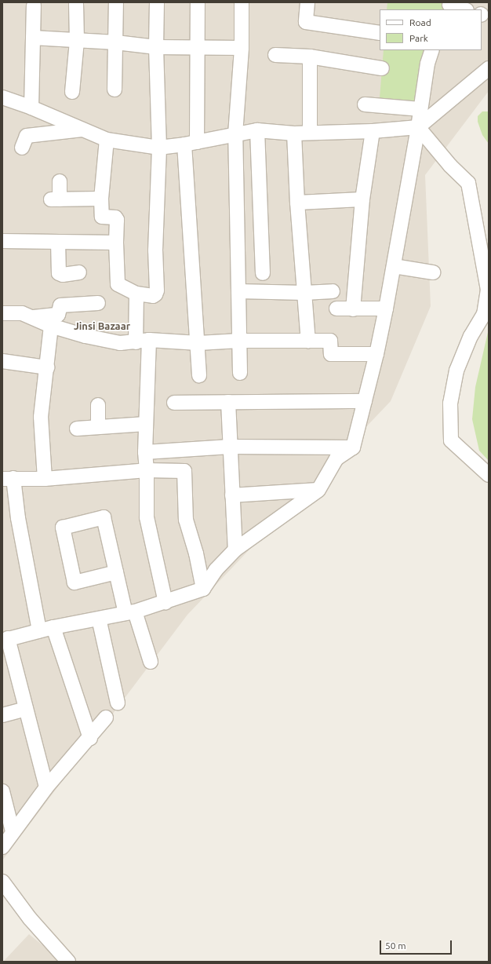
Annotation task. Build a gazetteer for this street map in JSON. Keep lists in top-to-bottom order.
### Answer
{
  "districts": ["Jinsi Bazaar"],
  "legend": ["Road", "Park"],
  "scale_bar": "50 m"
}
